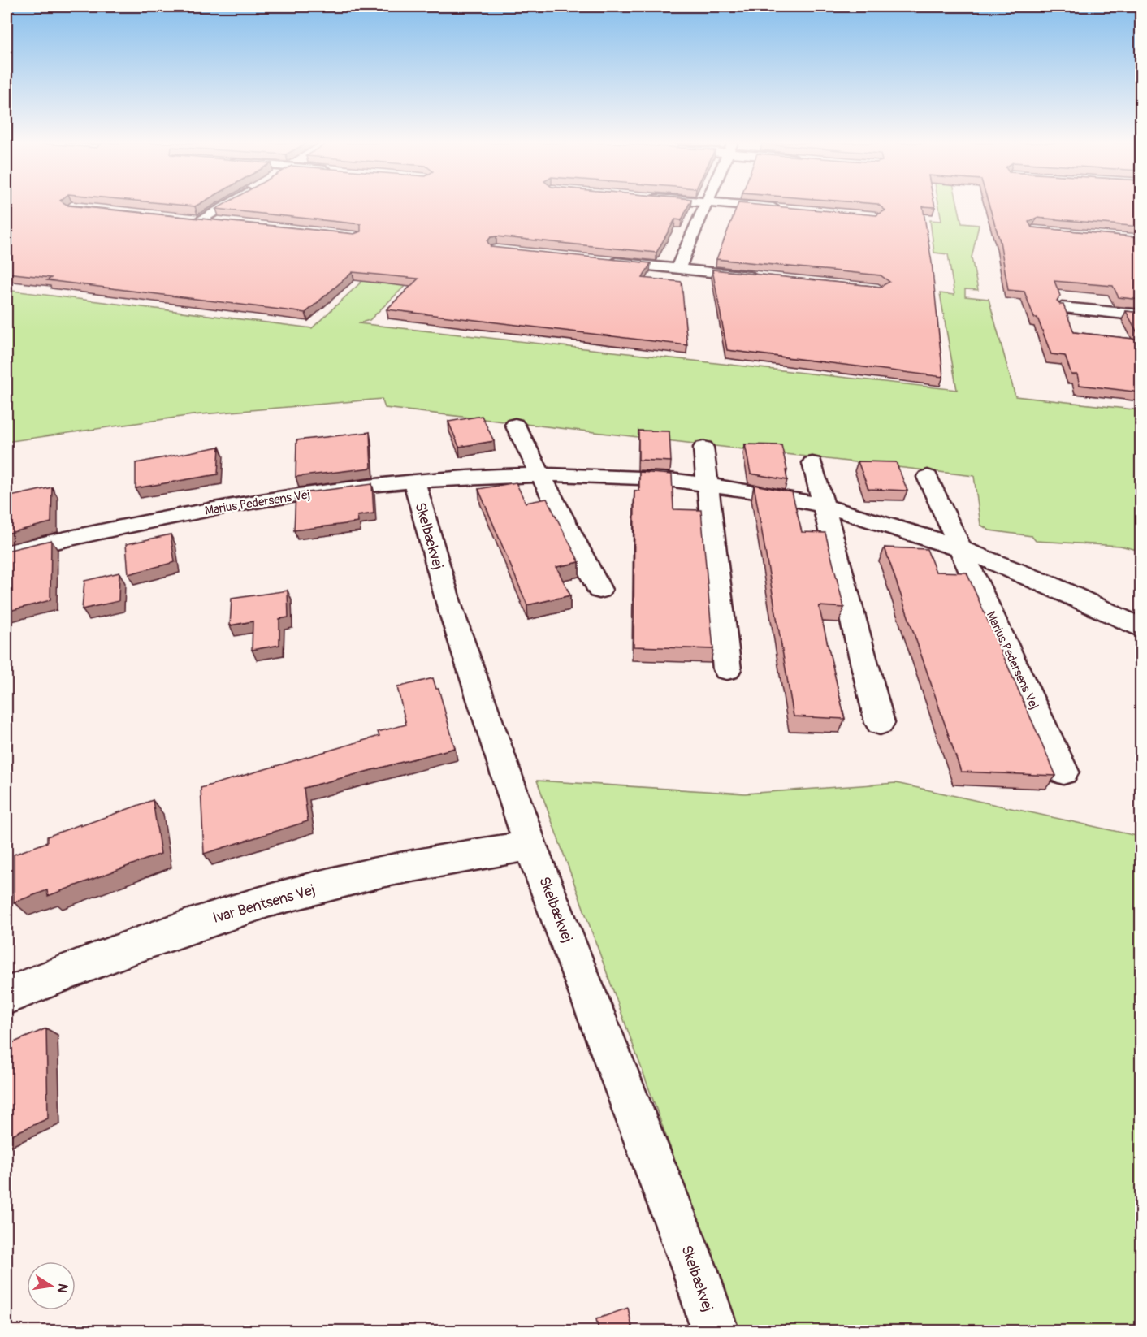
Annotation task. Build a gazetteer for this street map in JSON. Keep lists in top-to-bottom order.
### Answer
{
  "streets": {
    "street": ["Marius Pedersens Vej", "Skelbækvej", "Ivar Bentsens Vej"]
  },
  "crossings": [
    ["Marius Pedersens Vej", "Skelbækvej"],
    ["Skelbækvej", "Ivar Bentsens Vej"]
  ],
  "north": "right"
}
